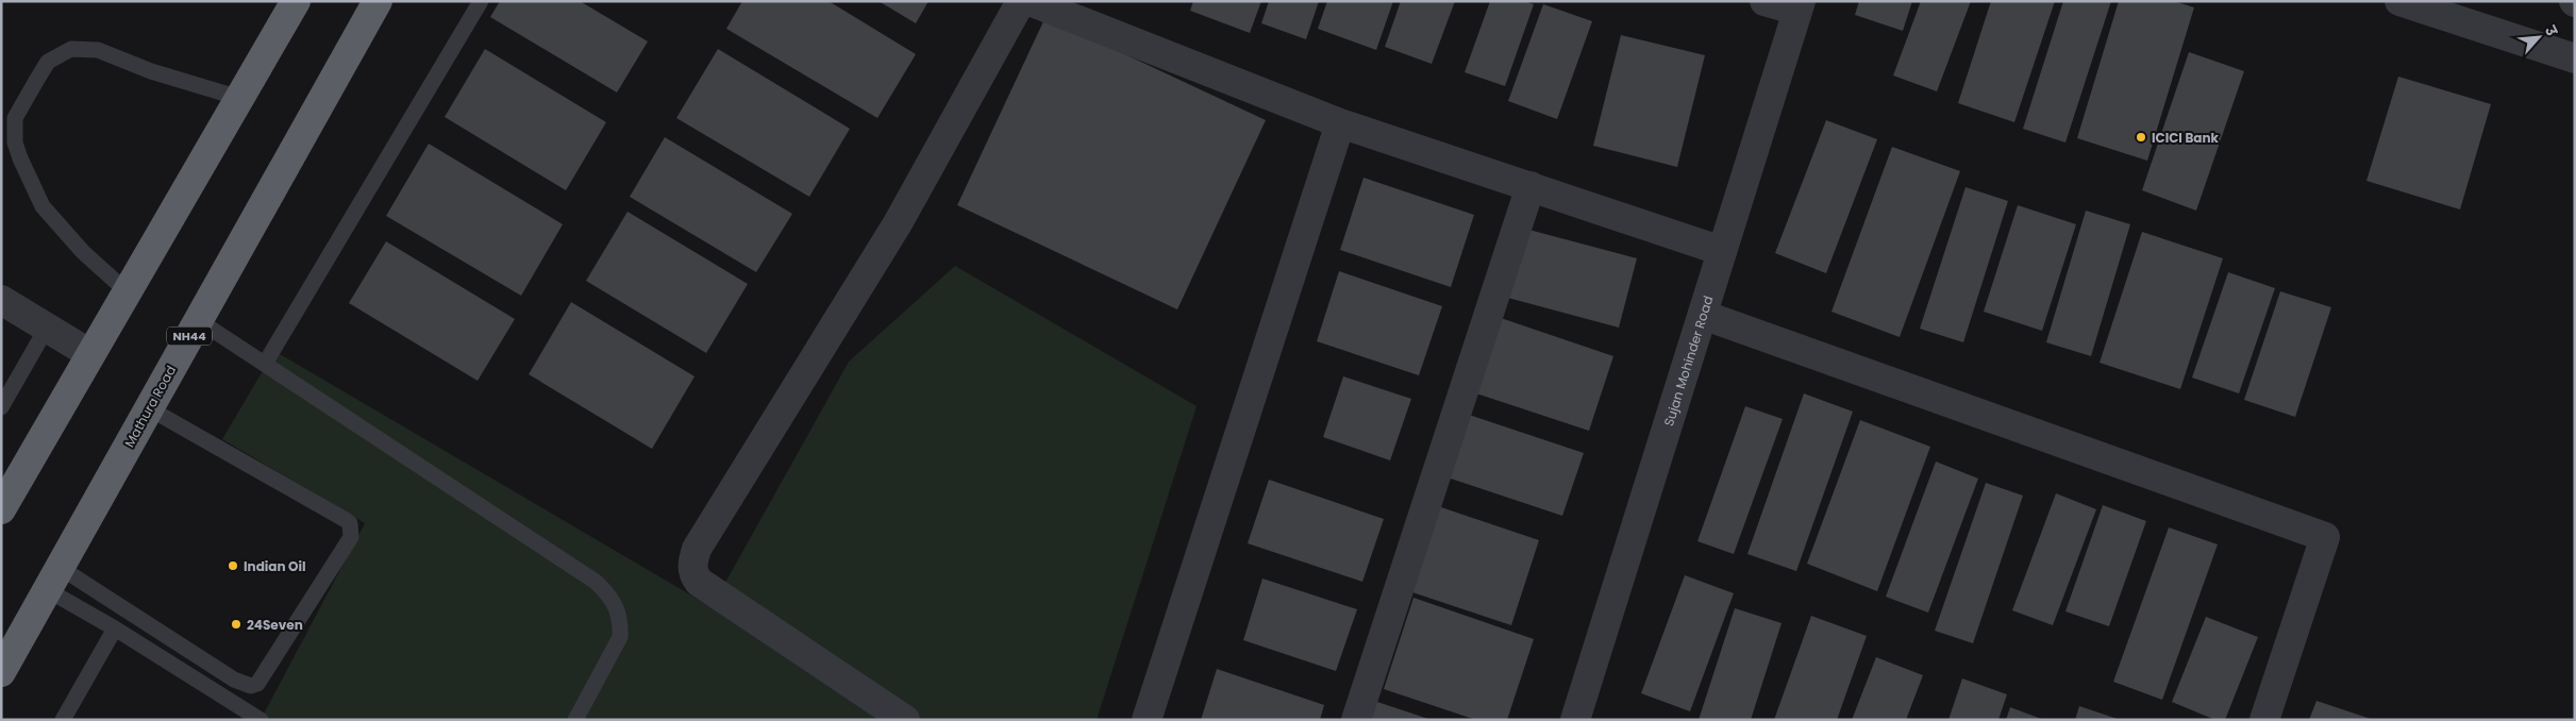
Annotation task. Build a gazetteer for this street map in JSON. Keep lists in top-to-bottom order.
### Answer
{
  "streets": {
    "highway": ["NH44", "Mathura Road"],
    "street": ["Sujan Mohinder Road"]
  },
  "places": ["ICICI Bank", "Indian Oil", "24Seven"],
  "north": "top right"
}
